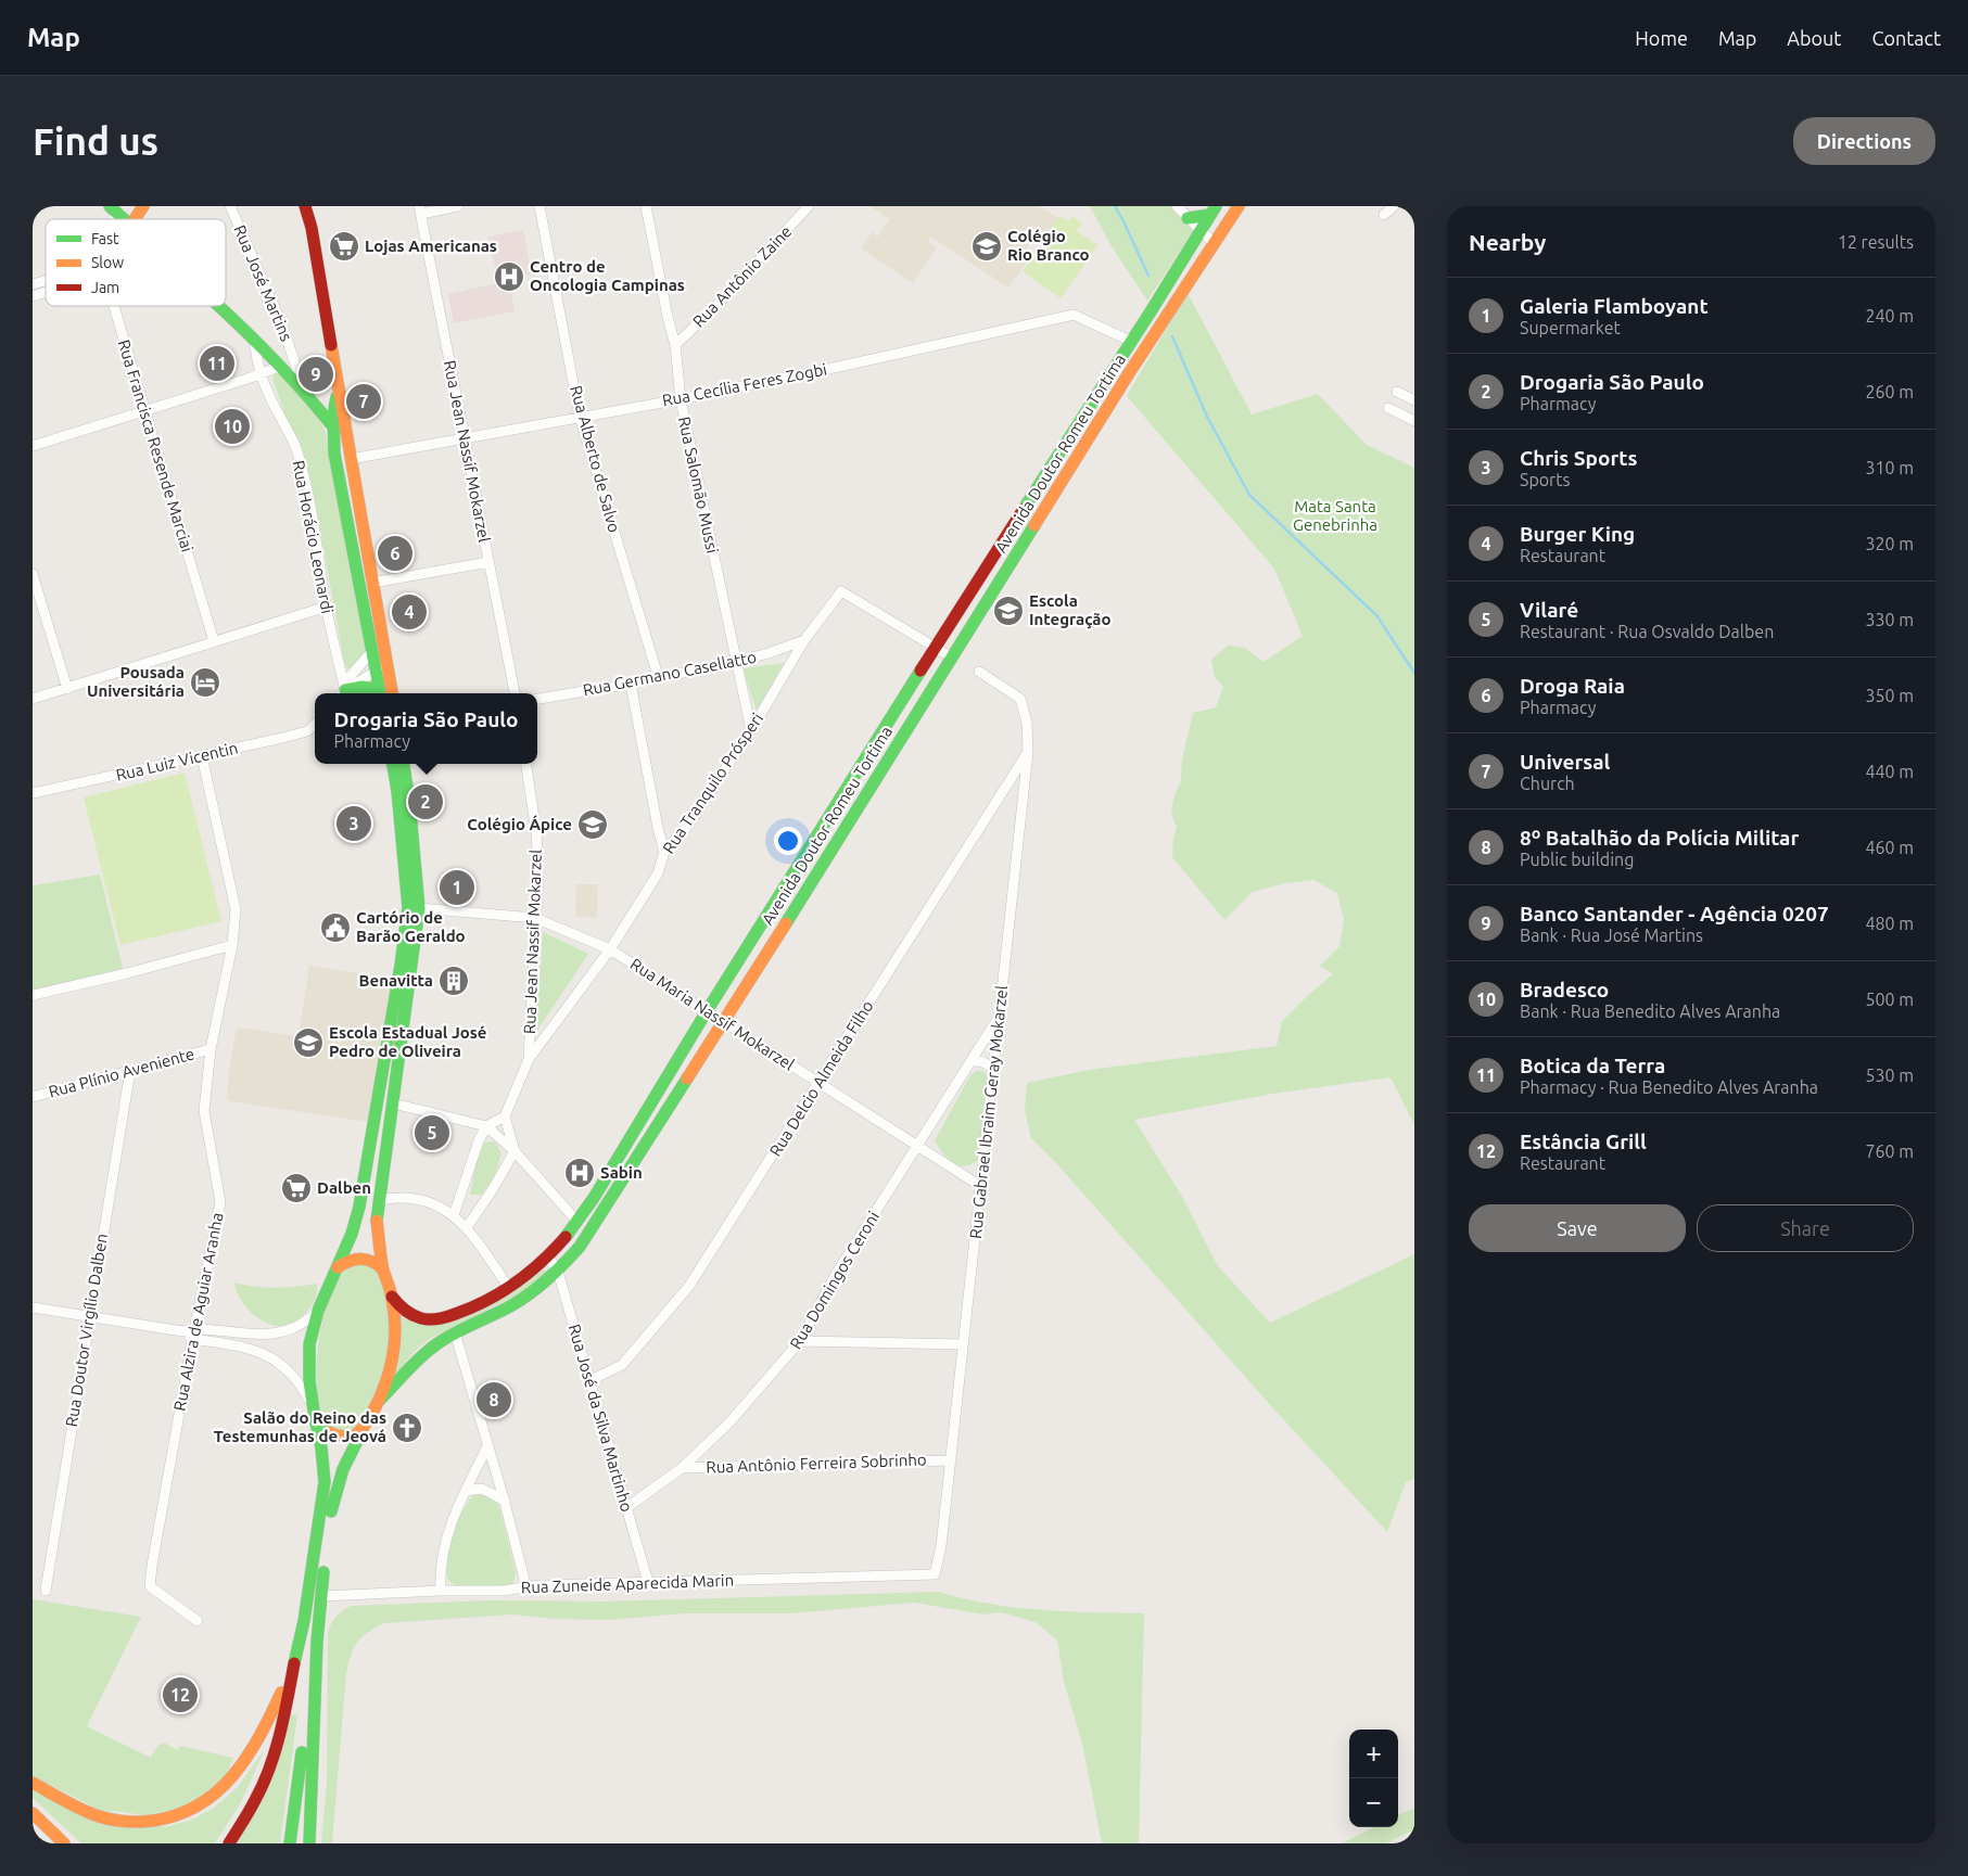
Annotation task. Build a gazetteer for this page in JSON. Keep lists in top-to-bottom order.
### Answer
{
  "streets": {
    "main road": ["Avenida Doutor Romeu Tortima"],
    "street": [
      "Rua Antônio Zaine",
      "Rua José Martins",
      "Rua Cecília Feres Zogbi",
      "Rua Francisca Resende Marciai",
      "Rua Jean Nassif Mokarzel",
      "Rua Alberto de Salvo",
      "Rua Salomão Mussi",
      "Rua Horácio Leonardi",
      "Rua Germano Casellatto",
      "Rua Luiz Vicentin",
      "Rua Tranquilo Prósperi",
      "Rua Maria Nassif Mokarzel",
      "Rua Plínio Aveniente",
      "Rua Delcio Almeida Filho",
      "Rua Gabrael Ibraim Geray Mokarzel",
      "Rua Domingos Ceroni",
      "Rua Alzira de Aguiar Aranha",
      "Rua Doutor Virgílio Dalben",
      "Rua José da Silva Martinho",
      "Rua Antônio Ferreira Sobrinho",
      "Rua Zuneide Aparecida Marin"
    ]
  },
  "crossings": [
    ["Rua Antônio Zaine", "Rua Salomão Mussi"],
    ["Rua Cecília Feres Zogbi", "Rua Jean Nassif Mokarzel"],
    ["Rua Cecília Feres Zogbi", "Avenida Doutor Romeu Tortima"],
    ["Rua Cecília Feres Zogbi", "Rua Alberto de Salvo"],
    ["Rua Cecília Feres Zogbi", "Rua Salomão Mussi"],
    ["Rua Jean Nassif Mokarzel", "Rua Tranquilo Prósperi"],
    ["Rua Jean Nassif Mokarzel", "Rua Maria Nassif Mokarzel"],
    ["Avenida Doutor Romeu Tortima", "Rua Tranquilo Prósperi"],
    ["Avenida Doutor Romeu Tortima", "Rua Maria Nassif Mokarzel"],
    ["Avenida Doutor Romeu Tortima", "Rua José da Silva Martinho"],
    ["Rua Alberto de Salvo", "Rua Germano Casellatto"],
    ["Rua Salomão Mussi", "Rua Germano Casellatto"],
    ["Rua Salomão Mussi", "Rua Tranquilo Prósperi"],
    ["Rua Germano Casellatto", "Rua Tranquilo Prósperi"],
    ["Rua Luiz Vicentin", "Rua Alzira de Aguiar Aranha"],
    ["Rua Tranquilo Prósperi", "Rua Maria Nassif Mokarzel"],
    ["Rua Maria Nassif Mokarzel", "Rua Delcio Almeida Filho"],
    ["Rua Maria Nassif Mokarzel", "Rua Gabrael Ibraim Geray Mokarzel"],
    ["Rua Maria Nassif Mokarzel", "Rua Domingos Ceroni"],
    ["Rua Plínio Aveniente", "Rua Alzira de Aguiar Aranha"],
    ["Rua Plínio Aveniente", "Rua Doutor Virgílio Dalben"],
    ["Rua Delcio Almeida Filho", "Rua Gabrael Ibraim Geray Mokarzel"],
    ["Rua Delcio Almeida Filho", "Rua José da Silva Martinho"],
    ["Rua Gabrael Ibraim Geray Mokarzel", "Rua Domingos Ceroni"],
    ["Rua Gabrael Ibraim Geray Mokarzel", "Rua Antônio Ferreira Sobrinho"],
    ["Rua Gabrael Ibraim Geray Mokarzel", "Rua Zuneide Aparecida Marin"],
    ["Rua Domingos Ceroni", "Rua José da Silva Martinho"],
    ["Rua Domingos Ceroni", "Rua Antônio Ferreira Sobrinho"],
    ["Rua José da Silva Martinho", "Rua Zuneide Aparecida Marin"]
  ],
  "parks": ["Mata Santa Genebrinha"],
  "places": {
    "supermarket": ["Lojas Americanas", "Dalben"],
    "school or university": [
      "Colégio Rio Branco",
      "Escola Integração",
      "Colégio Ápice",
      "Escola Estadual José Pedro de Oliveira"
    ],
    "hospital": ["Centro de Oncologia Campinas", "Sabin"],
    "hotel": ["Pousada Universitária"],
    "public building": ["Cartório de Barão Geraldo"],
    "building": ["Benavitta"],
    "church": ["Salão do Reino das Testemunhas de Jeová"]
  },
  "legend": ["Fast", "Slow", "Jam"],
  "page": {
    "header": "Map",
    "nav": [
      "Home",
      "Map",
      "About",
      "Contact"
    ],
    "buttons": [
      "Directions",
      ["Save", "Share"]
    ],
    "title": "Find us",
    "heading": ["Nearby", "12 results"],
    "list": [
      {
        "mark": "1",
        "name": "Galeria Flamboyant",
        "note": "Supermarket",
        "value": "240 m"
      },
      {
        "mark": "2",
        "name": "Drogaria São Paulo",
        "note": "Pharmacy",
        "value": "260 m"
      },
      {
        "mark": "3",
        "name": "Chris Sports",
        "note": "Sports",
        "value": "310 m"
      },
      {
        "mark": "4",
        "name": "Burger King",
        "note": "Restaurant",
        "value": "320 m"
      },
      {
        "mark": "5",
        "name": "Vilaré",
        "note": "Restaurant · Rua Osvaldo Dalben",
        "value": "330 m"
      },
      {
        "mark": "6",
        "name": "Droga Raia",
        "note": "Pharmacy",
        "value": "350 m"
      },
      {
        "mark": "7",
        "name": "Universal",
        "note": "Church",
        "value": "440 m"
      },
      {
        "mark": "8",
        "name": "8º Batalhão da Polícia Militar",
        "note": "Public building",
        "value": "460 m"
      },
      {
        "mark": "9",
        "name": "Banco Santander - Agência 0207",
        "note": "Bank · Rua José Martins",
        "value": "480 m"
      },
      {
        "mark": "10",
        "name": "Bradesco",
        "note": "Bank · Rua Benedito Alves Aranha",
        "value": "500 m"
      },
      {
        "mark": "11",
        "name": "Botica da Terra",
        "note": "Pharmacy · Rua Benedito Alves Aranha",
        "value": "530 m"
      },
      {
        "mark": "12",
        "name": "Estância Grill",
        "note": "Restaurant",
        "value": "760 m"
      }
    ],
    "pins": [
      "11",
      "9",
      "7",
      "10",
      "6",
      "4",
      "2",
      "3",
      "1",
      "5",
      "8",
      "12"
    ],
    "popup": ["Drogaria São Paulo", "Pharmacy"],
    "map_buttons": ["+", "−"]
  }
}
